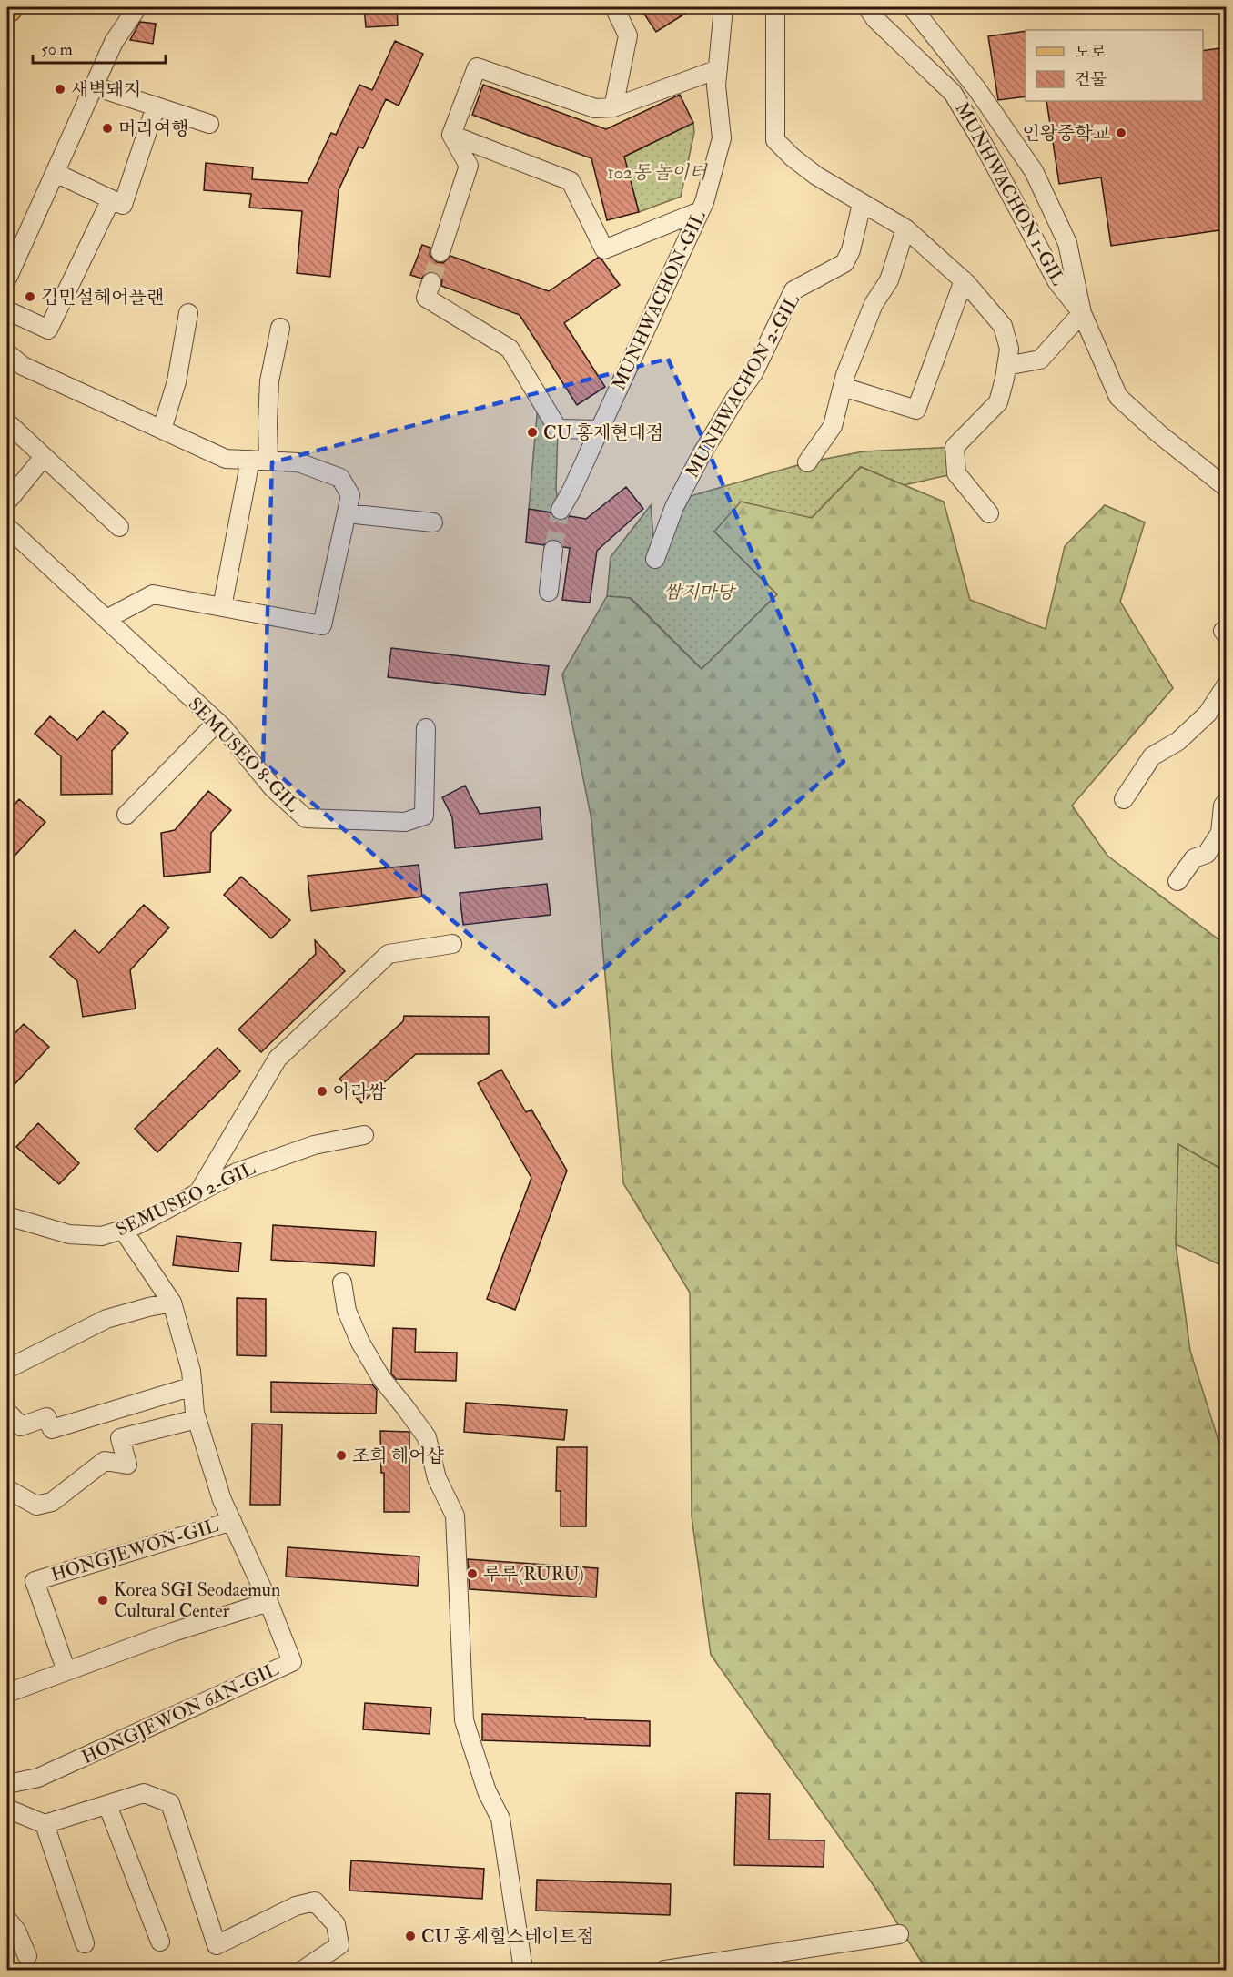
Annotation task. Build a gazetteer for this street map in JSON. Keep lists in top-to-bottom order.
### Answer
{
  "streets": {
    "street": [
      "MUNHWACHON 1-GIL",
      "MUNHWACHON-GIL",
      "MUNHWACHON 2-GIL",
      "SEMUSEO 8-GIL",
      "SEMUSEO 2-GIL",
      "HONGJEWON-GIL",
      "HONGJEWON 6AN-GIL"
    ]
  },
  "crossings": [
    ["SEMUSEO 2-GIL", "HONGJEWON-GIL"],
    ["HONGJEWON-GIL", "HONGJEWON 6AN-GIL"]
  ],
  "parks": ["102동 놀이터", "쌈지마당"],
  "places": [
    "새벽돼지",
    "머리여행",
    "인왕중학교",
    "김민설헤어플랜",
    "CU 홍제현대점",
    "아라쌈",
    "조희 헤어샵",
    "루루(RURU)",
    "Korea SGI Seodaemun Cultural Center",
    "CU 홍제힐스테이트점"
  ],
  "legend": ["도로", "건물"],
  "scale_bar": "50 m"
}
